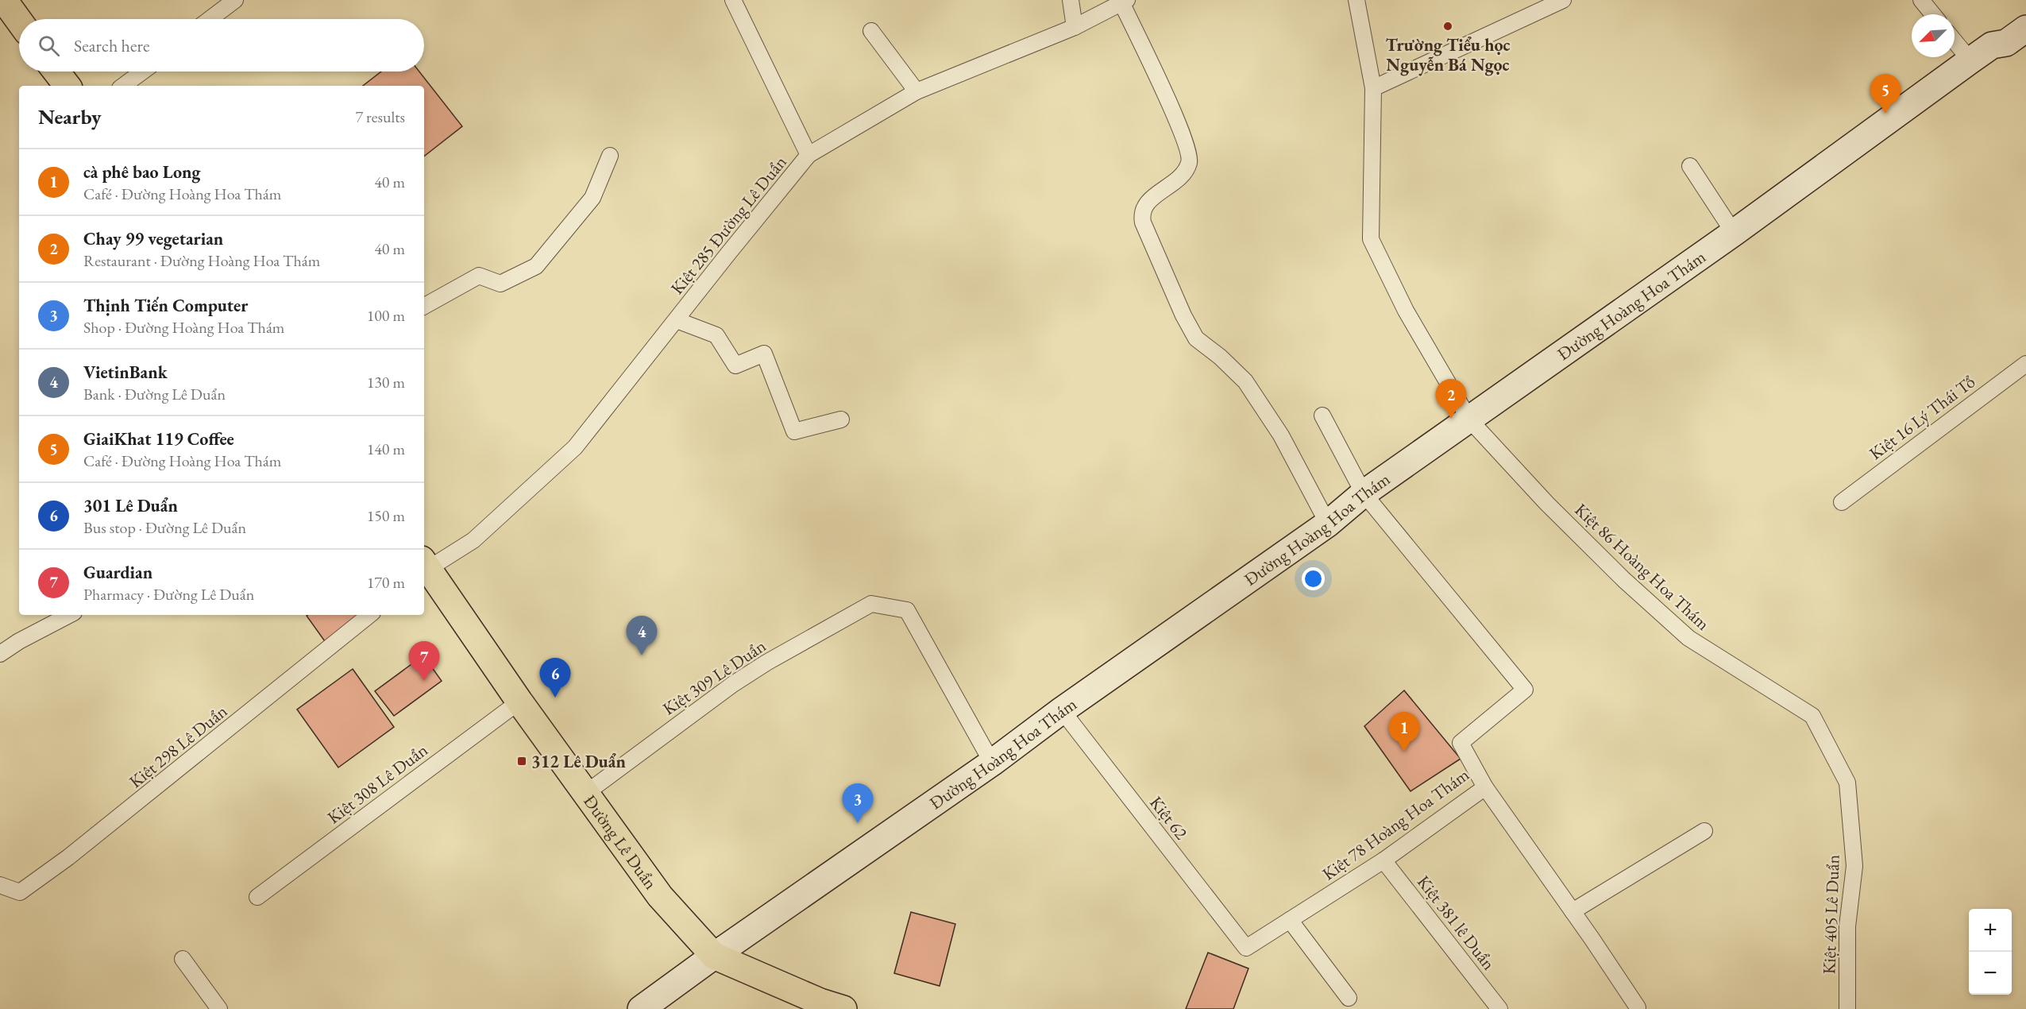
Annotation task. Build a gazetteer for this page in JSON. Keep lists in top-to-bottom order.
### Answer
{
  "streets": {
    "main road": ["Đường Hoàng Hoa Thám", "Đường Lê Duẩn"],
    "lane": [
      "Kiệt 285 Đường Lê Duẩn",
      "Kiệt 16 Lý Thái Tổ",
      "Kiệt 86 Hoàng Hoa Thám",
      "Kiệt 309 Lê Duẩn",
      "Kiệt 298 Lê Duẩn",
      "Kiệt 308 Lê Duẩn",
      "Kiệt 62",
      "Kiệt 78 Hoàng Hoa Thám",
      "Kiệt 405 Lê Duẩn",
      "Kiệt 381 lê Duẩn"
    ]
  },
  "crossings": [
    ["Kiệt 285 Đường Lê Duẩn", "Đường Lê Duẩn"],
    ["Đường Hoàng Hoa Thám", "Kiệt 86 Hoàng Hoa Thám"],
    ["Đường Hoàng Hoa Thám", "Kiệt 309 Lê Duẩn"],
    ["Đường Hoàng Hoa Thám", "Kiệt 62"],
    ["Đường Hoàng Hoa Thám", "Kiệt 78 Hoàng Hoa Thám"],
    ["Đường Hoàng Hoa Thám", "Đường Lê Duẩn"],
    ["Kiệt 86 Hoàng Hoa Thám", "Kiệt 405 Lê Duẩn"],
    ["Kiệt 309 Lê Duẩn", "Đường Lê Duẩn"],
    ["Kiệt 308 Lê Duẩn", "Đường Lê Duẩn"],
    ["Kiệt 62", "Kiệt 78 Hoàng Hoa Thám"],
    ["Kiệt 78 Hoàng Hoa Thám", "Kiệt 381 lê Duẩn"]
  ],
  "places": {
    "other": ["Trường Tiểu học Nguyễn Bá Ngọc"],
    "transit": ["312 Lê Duẩn"]
  },
  "north": "bottom left",
  "page": {
    "search": "Search here",
    "pins": [
      "5",
      "2",
      "4",
      "7",
      "6",
      "1",
      "3"
    ],
    "heading": ["Nearby", "7 results"],
    "list": [
      {
        "mark": "1",
        "name": "cà phê bao Long",
        "note": "Café · Đường Hoàng Hoa Thám",
        "value": "40 m"
      },
      {
        "mark": "2",
        "name": "Chay 99 vegetarian",
        "note": "Restaurant · Đường Hoàng Hoa Thám",
        "value": "40 m"
      },
      {
        "mark": "3",
        "name": "Thịnh Tiến Computer",
        "note": "Shop · Đường Hoàng Hoa Thám",
        "value": "100 m"
      },
      {
        "mark": "4",
        "name": "VietinBank",
        "note": "Bank · Đường Lê Duẩn",
        "value": "130 m"
      },
      {
        "mark": "5",
        "name": "GiaiKhat 119 Coffee",
        "note": "Café · Đường Hoàng Hoa Thám",
        "value": "140 m"
      },
      {
        "mark": "6",
        "name": "301 Lê Duẩn",
        "note": "Bus stop · Đường Lê Duẩn",
        "value": "150 m"
      },
      {
        "mark": "7",
        "name": "Guardian",
        "note": "Pharmacy · Đường Lê Duẩn",
        "value": "170 m"
      }
    ],
    "map_buttons": ["+", "−"]
  }
}
